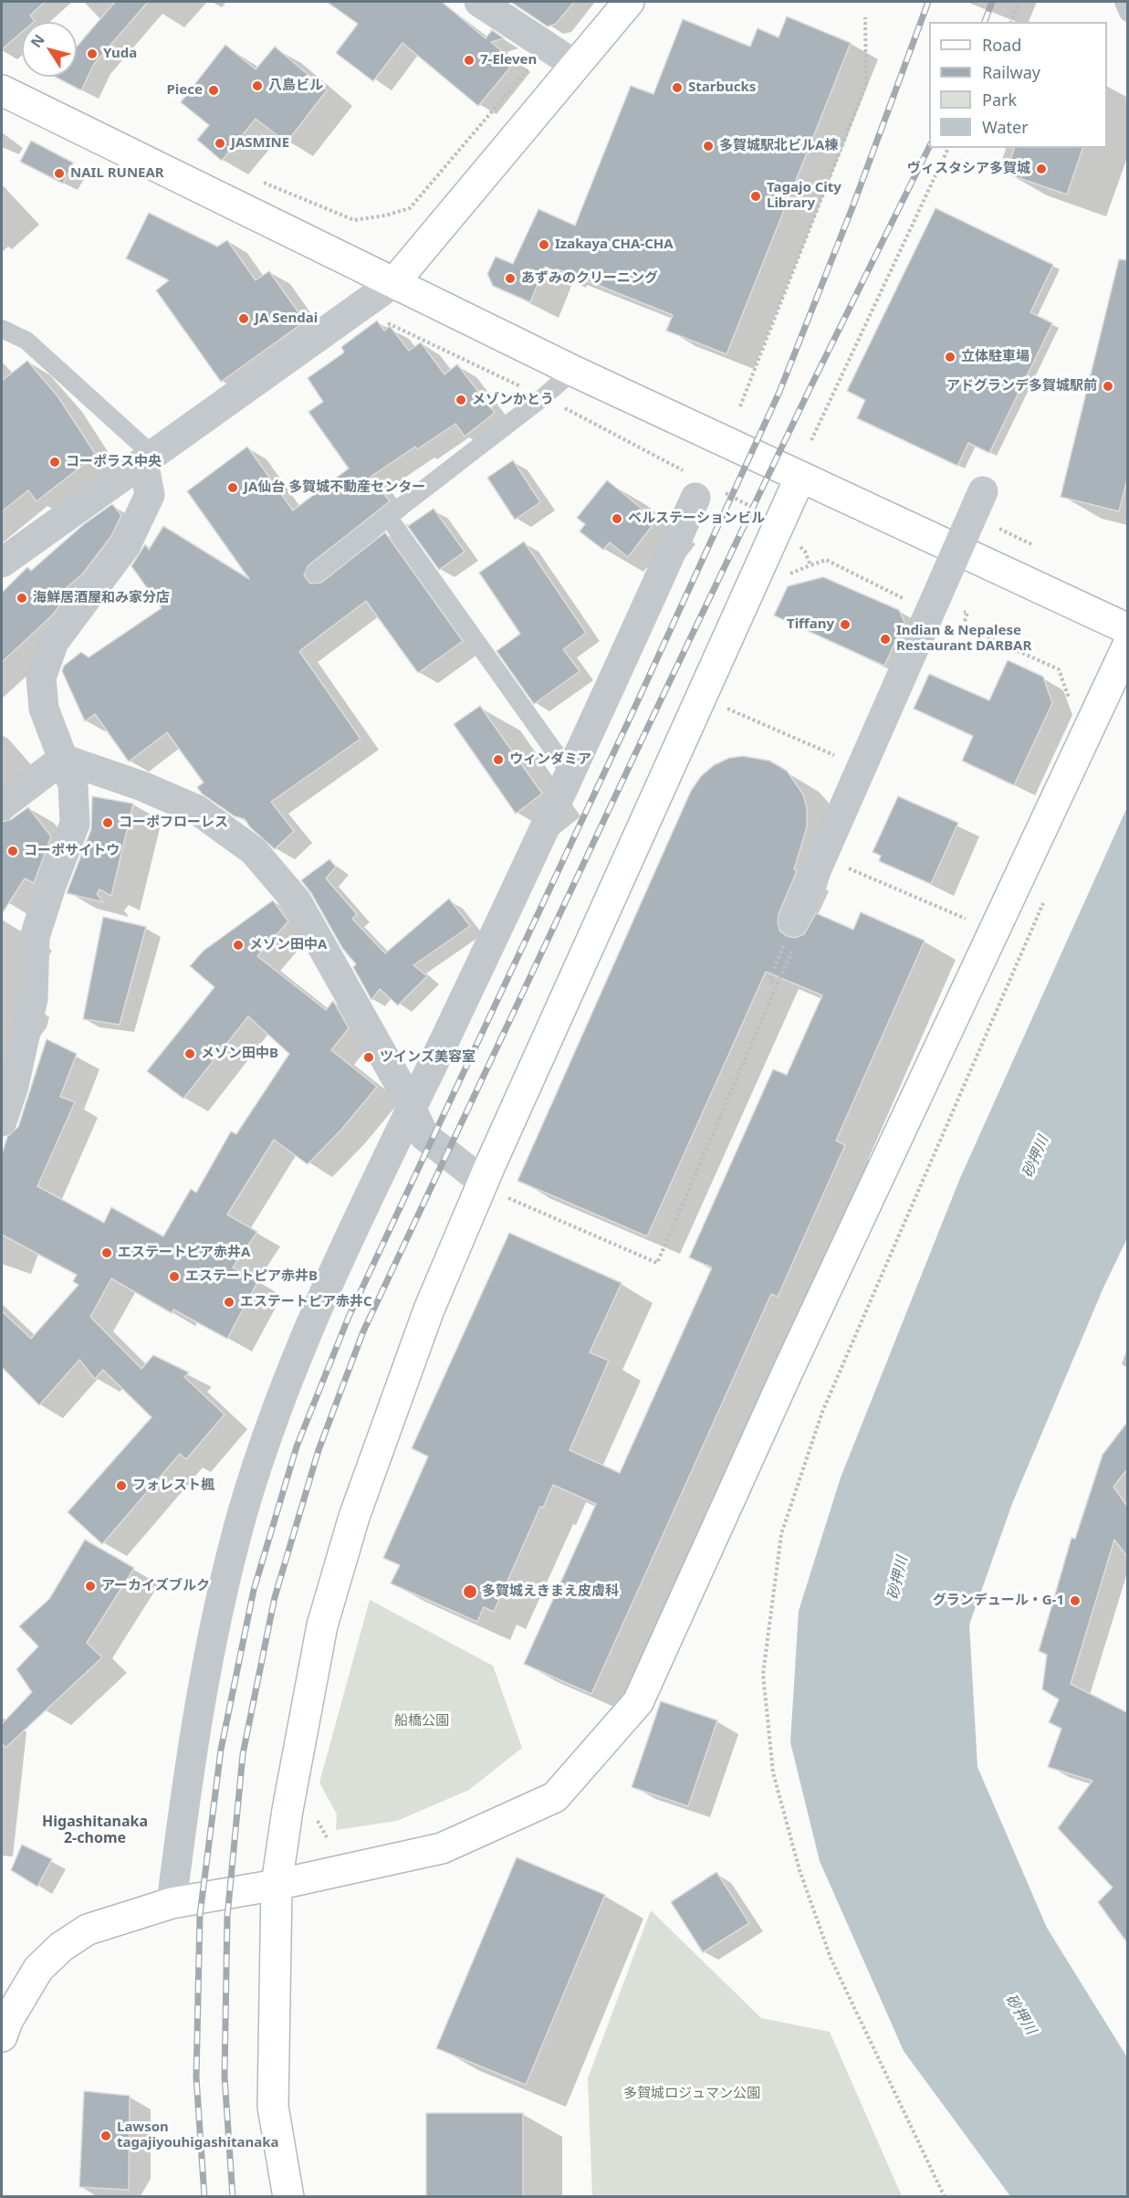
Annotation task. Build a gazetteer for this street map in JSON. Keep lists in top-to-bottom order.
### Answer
{
  "districts": ["Higashitanaka 2-chome"],
  "water": ["砂押川"],
  "parks": ["船橋公園", "多賀城ロジュマン公園"],
  "places": [
    "Yuda",
    "7-Eleven",
    "八島ビル",
    "Starbucks",
    "Piece",
    "JASMINE",
    "多賀城駅北ビルA棟",
    "ヴィスタシア多賀城",
    "NAIL RUNEAR",
    "Tagajo City Library",
    "Izakaya CHA-CHA",
    "あずみのクリーニング",
    "JA Sendai",
    "立体駐車場",
    "アドグランデ多賀城駅前",
    "メゾンかとう",
    "コーポラス中央",
    "JA仙台 多賀城不動産センター",
    "ベルステーションビル",
    "海鮮居酒屋和み家分店",
    "Tiffany",
    "Indian & Nepalese Restaurant DARBAR",
    "ウィンダミア",
    "コーポフローレス",
    "コーポサイトウ",
    "メゾン田中A",
    "メゾン田中B",
    "ツインズ美容室",
    "エステートピア赤井A",
    "エステートピア赤井B",
    "エステートピア赤井C",
    "フォレスト楓",
    "アーカイズブルク",
    "多賀城えきまえ皮膚科",
    "グランデュール・G-1",
    "Lawson tagajiyouhigashitanaka"
  ],
  "legend": [
    "Road",
    "Railway",
    "Park",
    "Water"
  ],
  "north": "top left"
}
